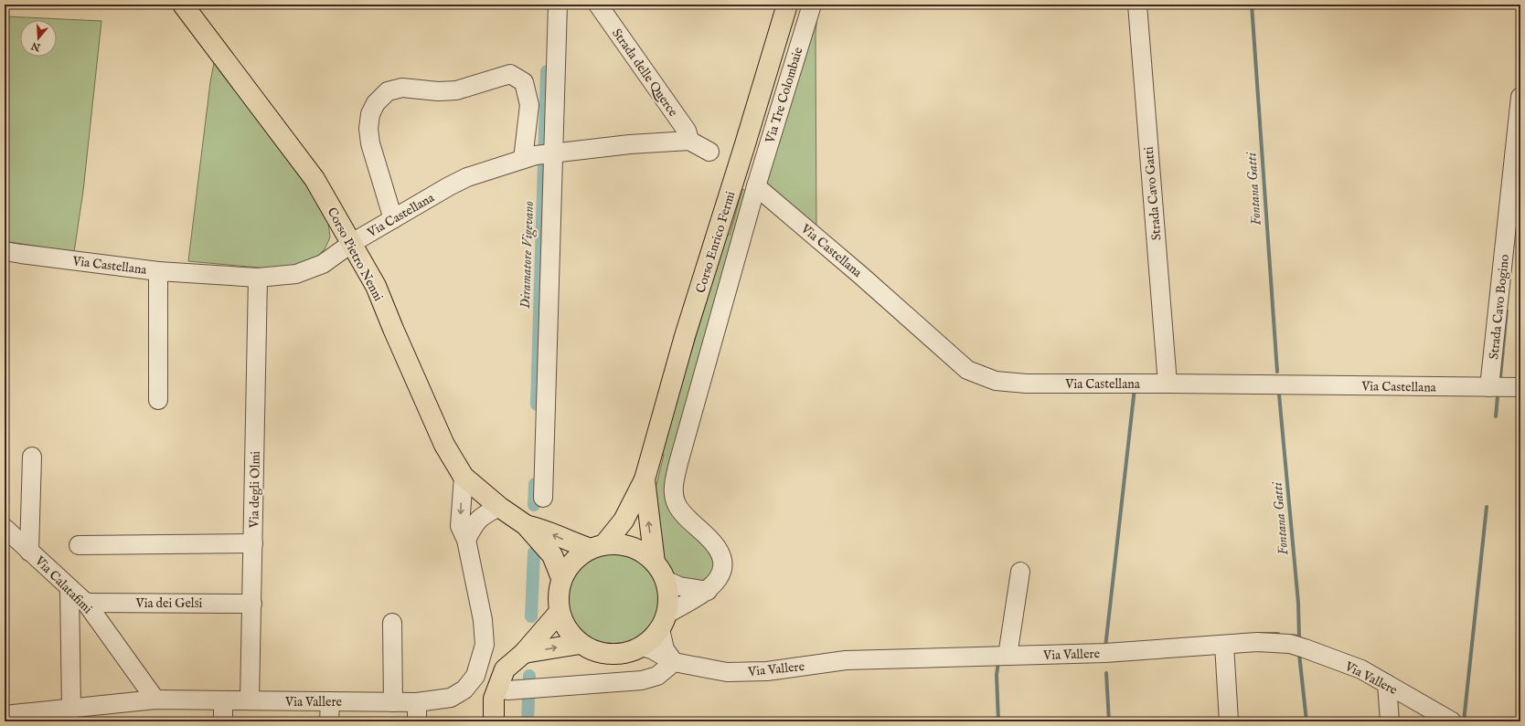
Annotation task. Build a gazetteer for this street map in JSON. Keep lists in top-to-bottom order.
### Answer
{
  "streets": {
    "main road": ["Corso Enrico Fermi", "Corso Pietro Nenni"],
    "street": [
      "Strada delle Querce",
      "Via Tre Colombaie",
      "Strada Cavo Gatti",
      "Via Castellana",
      "Strada Cavo Bogino",
      "Via degli Olmi",
      "Via Calatafimi",
      "Via dei Gelsi",
      "Via Vallere"
    ]
  },
  "crossings": [
    ["Strada delle Querce", "Via Castellana"],
    ["Via Tre Colombaie", "Via Castellana"],
    ["Strada Cavo Gatti", "Via Castellana"],
    ["Via Castellana", "Corso Pietro Nenni"],
    ["Via Castellana", "Strada Cavo Bogino"],
    ["Via Castellana", "Via degli Olmi"],
    ["Corso Enrico Fermi", "Corso Pietro Nenni"],
    ["Corso Enrico Fermi", "Via Vallere"],
    ["Corso Pietro Nenni", "Via Vallere"],
    ["Via degli Olmi", "Via dei Gelsi"],
    ["Via degli Olmi", "Via Vallere"],
    ["Via Calatafimi", "Via dei Gelsi"],
    ["Via Calatafimi", "Via Vallere"]
  ],
  "water": ["Fontana Gatti", "Diramatore Vigevano"],
  "north": "bottom"
}
